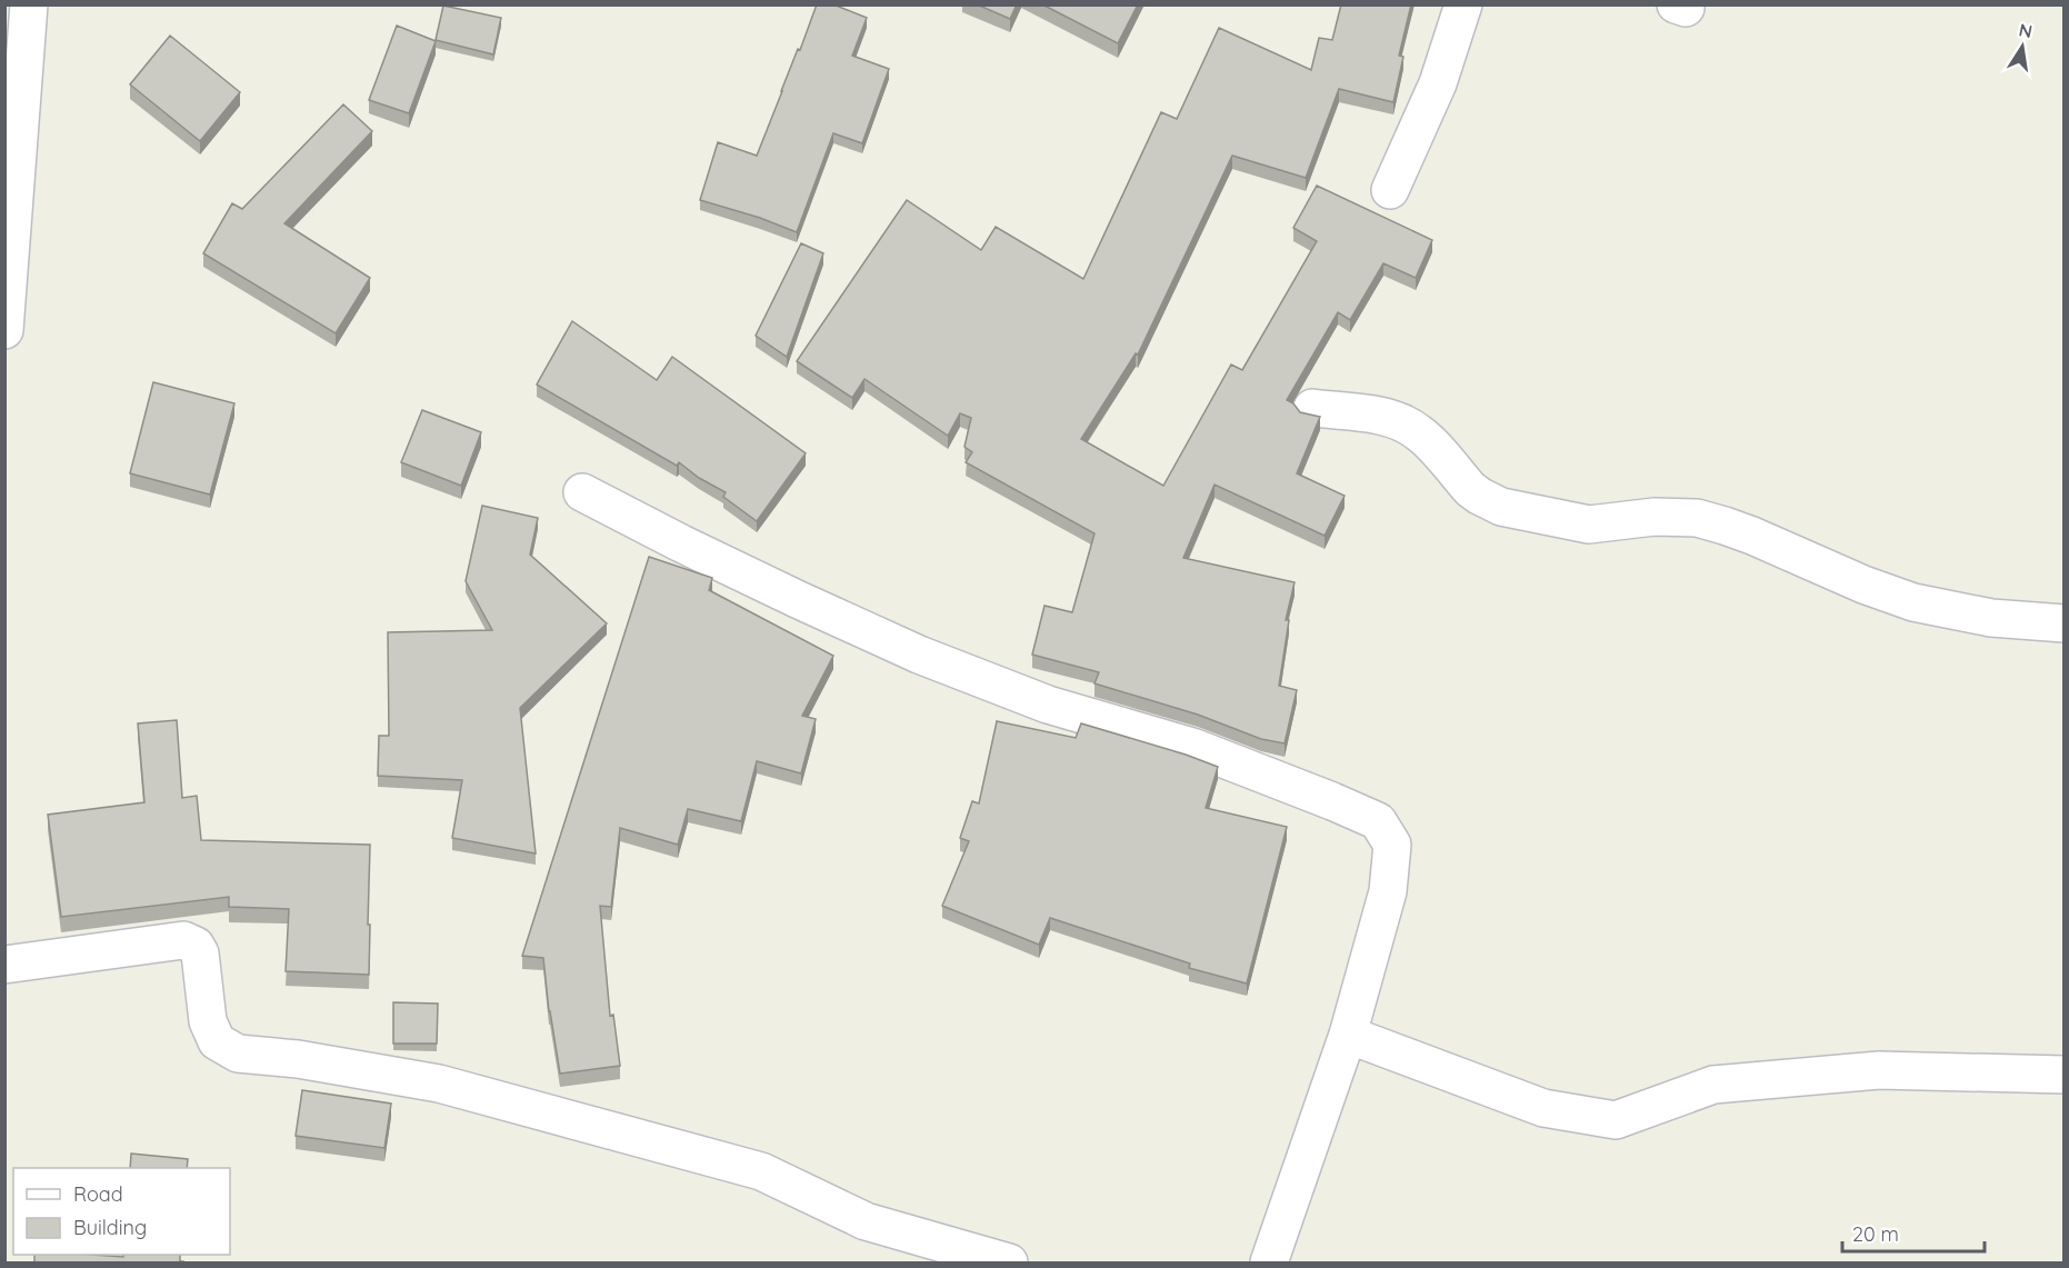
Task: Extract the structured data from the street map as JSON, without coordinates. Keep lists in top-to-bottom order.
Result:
{
  "legend": ["Road", "Building"],
  "scale_bar": "20 m",
  "north": "top"
}
